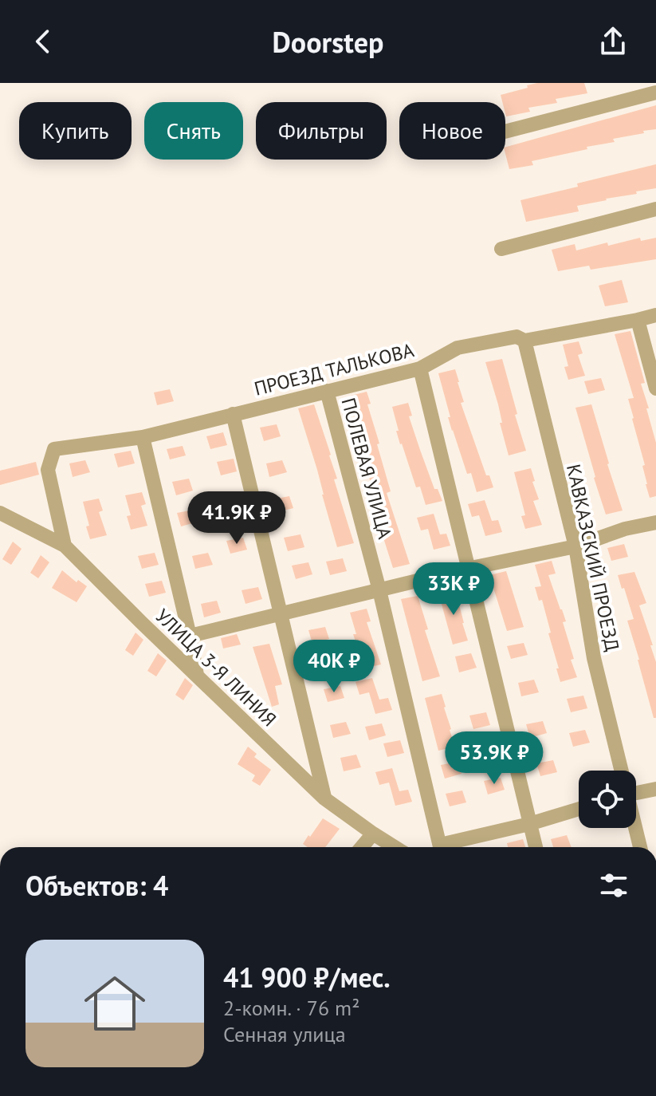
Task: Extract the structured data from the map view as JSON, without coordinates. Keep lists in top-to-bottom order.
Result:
{
  "streets": {
    "street": [
      "ПРОЕЗД ТАЛЬКОВА",
      "ПОЛЕВАЯ УЛИЦА",
      "КАВКАЗСКИЙ ПРОЕЗД",
      "УЛИЦА 3-Я ЛИНИЯ"
    ]
  },
  "crossings": [
    ["ПРОЕЗД ТАЛЬКОВА", "ПОЛЕВАЯ УЛИЦА"],
    ["ПРОЕЗД ТАЛЬКОВА", "КАВКАЗСКИЙ ПРОЕЗД"],
    ["ПРОЕЗД ТАЛЬКОВА", "УЛИЦА 3-Я ЛИНИЯ"]
  ],
  "page": {
    "header": "Doorstep",
    "chip": [
      "Купить",
      "Снять",
      "Фильтры",
      "Новое"
    ],
    "price": [
      "41.9K ₽",
      "33K ₽",
      "40K ₽",
      "53.9K ₽"
    ],
    "heading": "Объектов: 4",
    "list": [
      {
        "name": "41 900 ₽/мес.",
        "note": "2-комн. · 76 m² · Сенная улица"
      }
    ]
  }
}
